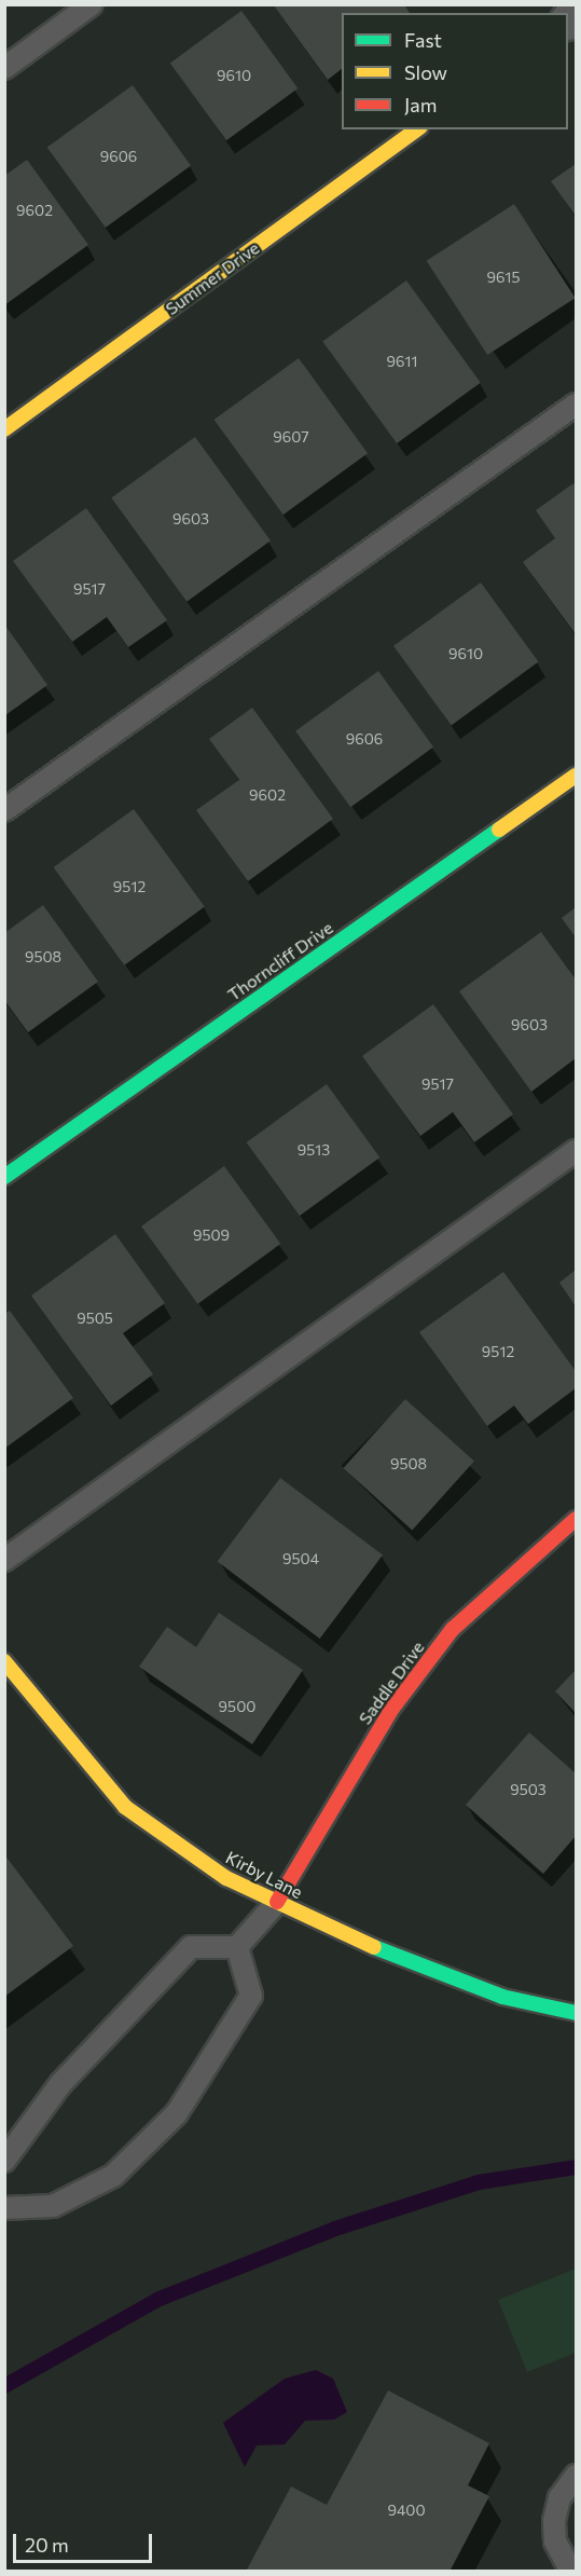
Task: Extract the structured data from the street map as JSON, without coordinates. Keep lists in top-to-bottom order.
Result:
{
  "streets": {
    "street": [
      "Summer Drive",
      "Thorncliff Drive",
      "Saddle Drive",
      "Kirby Lane"
    ]
  },
  "crossings": [
    ["Saddle Drive", "Kirby Lane"]
  ],
  "house_numbers": [
    "9610",
    "9606",
    "9602",
    "9615",
    "9611",
    "9607",
    "9603",
    "9517",
    "9610",
    "9606",
    "9602",
    "9512",
    "9508",
    "9603",
    "9517",
    "9513",
    "9509",
    "9505",
    "9512",
    "9508",
    "9504",
    "9500",
    "9503",
    "9400"
  ],
  "legend": ["Fast", "Slow", "Jam"],
  "scale_bar": "20 m"
}
